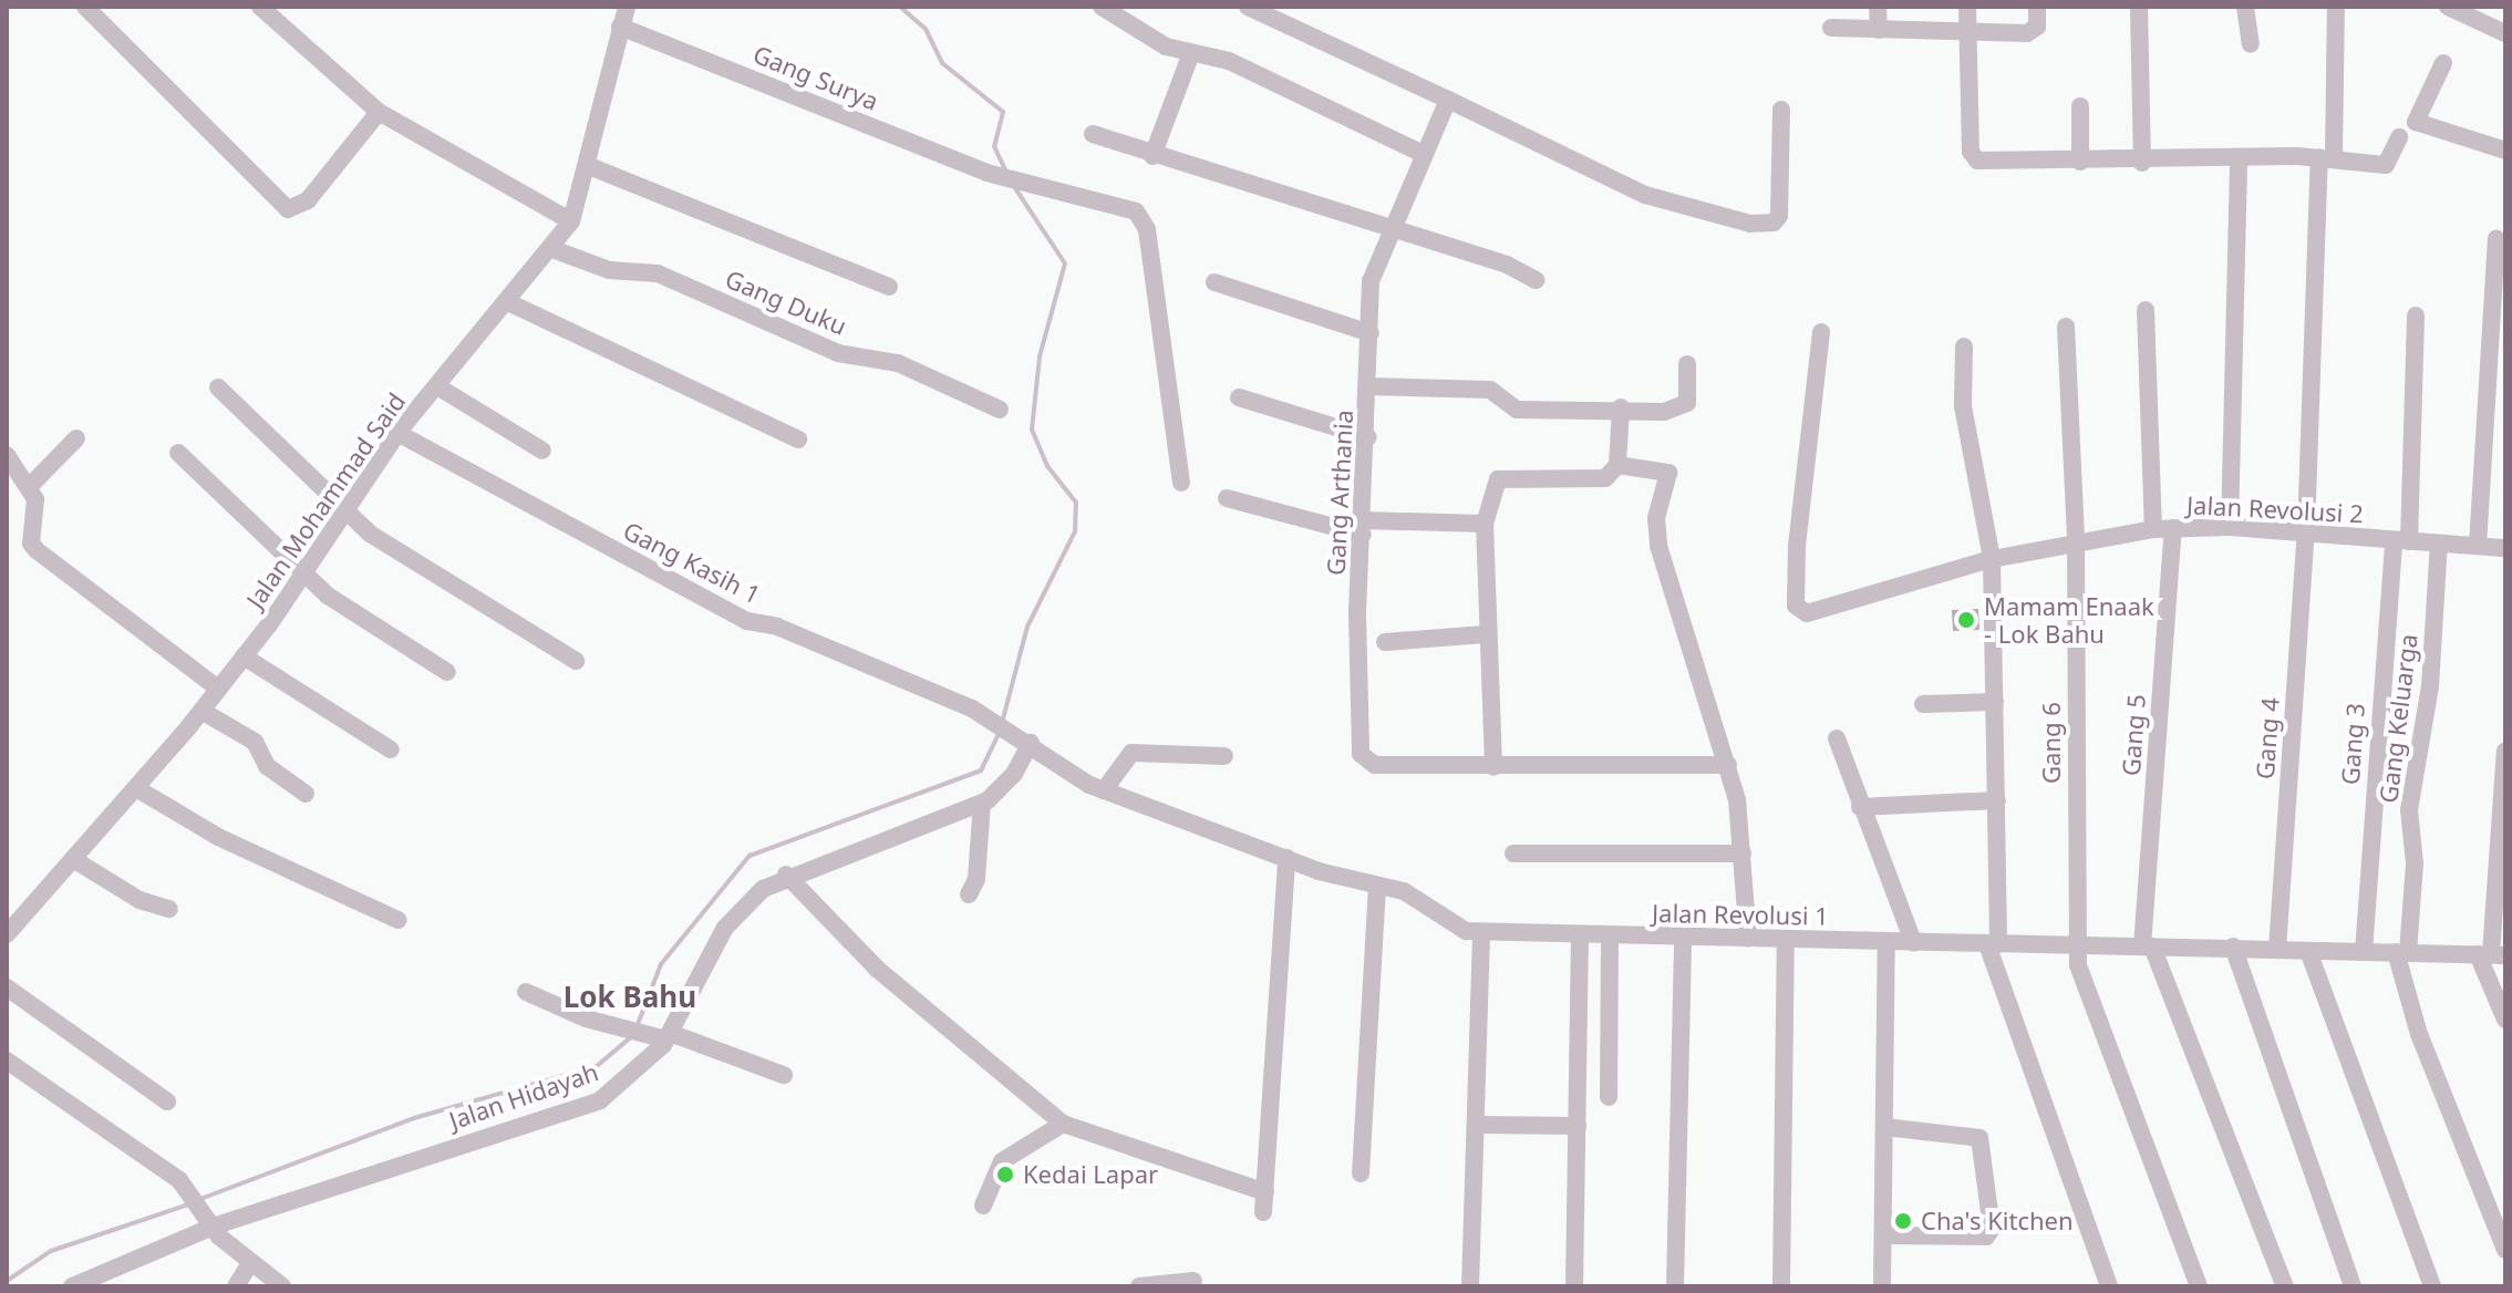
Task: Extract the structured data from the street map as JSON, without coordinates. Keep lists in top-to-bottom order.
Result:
{
  "streets": {
    "street": [
      "Gang Surya",
      "Gang Duku",
      "Gang Arthania",
      "Jalan Mohammad Said",
      "Jalan Revolusi 2",
      "Gang Kasih 1",
      "Gang Keluarga",
      "Gang 5",
      "Gang 4",
      "Gang 6",
      "Gang 3",
      "Jalan Revolusi 1",
      "Jalan Hidayah"
    ]
  },
  "crossings": [
    ["Gang Surya", "Jalan Mohammad Said"],
    ["Gang Duku", "Jalan Mohammad Said"],
    ["Jalan Mohammad Said", "Gang Kasih 1"],
    ["Jalan Revolusi 2", "Gang Keluarga"],
    ["Jalan Revolusi 2", "Gang 5"],
    ["Jalan Revolusi 2", "Gang 4"],
    ["Jalan Revolusi 2", "Gang 6"],
    ["Jalan Revolusi 2", "Gang 3"],
    ["Gang Kasih 1", "Jalan Revolusi 1"],
    ["Gang Kasih 1", "Jalan Hidayah"],
    ["Gang Keluarga", "Jalan Revolusi 1"],
    ["Gang 5", "Jalan Revolusi 1"],
    ["Gang 4", "Jalan Revolusi 1"],
    ["Gang 6", "Jalan Revolusi 1"],
    ["Gang 3", "Jalan Revolusi 1"],
    ["Jalan Revolusi 1", "Jalan Hidayah"]
  ],
  "districts": ["Lok Bahu"],
  "places": ["Mamam Enaak - Lok Bahu", "Kedai Lapar", "Cha's Kitchen"]
}
